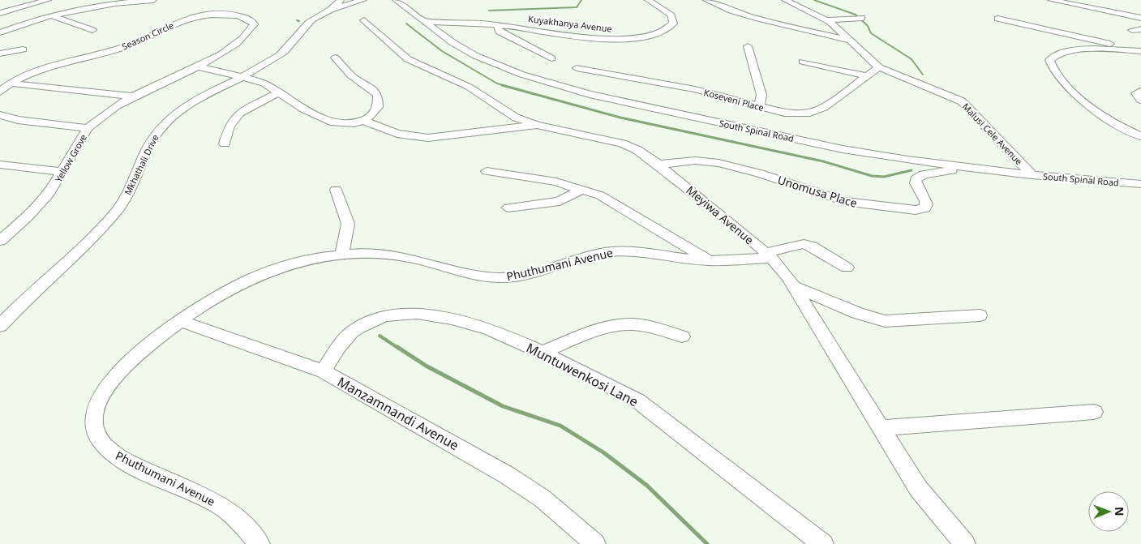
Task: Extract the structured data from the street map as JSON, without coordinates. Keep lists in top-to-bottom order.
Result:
{
  "streets": {
    "street": [
      "Kuyakhanya Avenue",
      "Season Circle",
      "Koseveni Place",
      "South Spinal Road",
      "Malusi Cele Avenue",
      "Yellow Grove",
      "Mkhathali Drive",
      "Unomusa Place",
      "Meyiwa Avenue",
      "Phuthumani Avenue",
      "Muntuwenkosi Lane",
      "Manzamnandi Avenue"
    ]
  },
  "crossings": [
    ["Kuyakhanya Avenue", "South Spinal Road"],
    ["Season Circle", "Yellow Grove"],
    ["Koseveni Place", "Malusi Cele Avenue"],
    ["South Spinal Road", "Malusi Cele Avenue"],
    ["South Spinal Road", "Unomusa Place"],
    ["Unomusa Place", "Meyiwa Avenue"],
    ["Meyiwa Avenue", "Phuthumani Avenue"],
    ["Phuthumani Avenue", "Manzamnandi Avenue"],
    ["Muntuwenkosi Lane", "Manzamnandi Avenue"]
  ],
  "north": "right"
}
